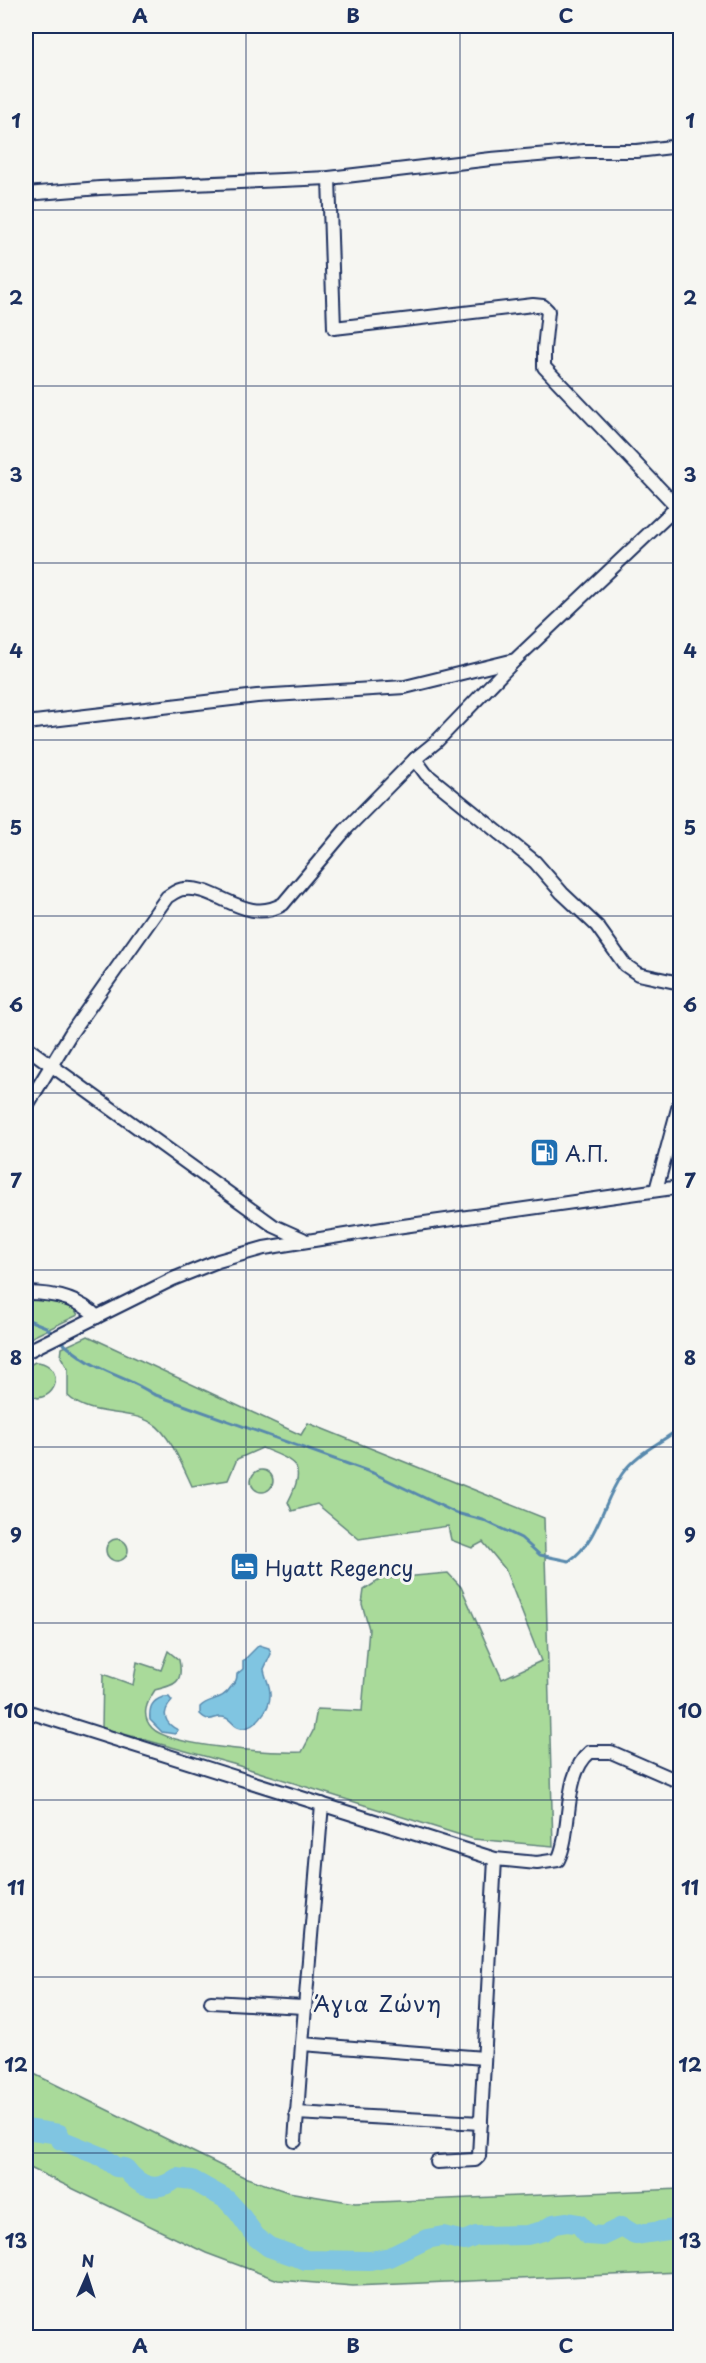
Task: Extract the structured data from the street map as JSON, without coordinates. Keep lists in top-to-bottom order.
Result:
{
  "districts": ["Άγια Ζώνη"],
  "places": {
    "fuel station": ["Α.Π."],
    "hotel": ["Hyatt Regency"]
  },
  "north": "top",
  "grid": {
    "columns": ["A", "B", "C"],
    "rows": [
      "1",
      "2",
      "3",
      "4",
      "5",
      "6",
      "7",
      "8",
      "9",
      "10",
      "11",
      "12",
      "13"
    ]
  }
}
